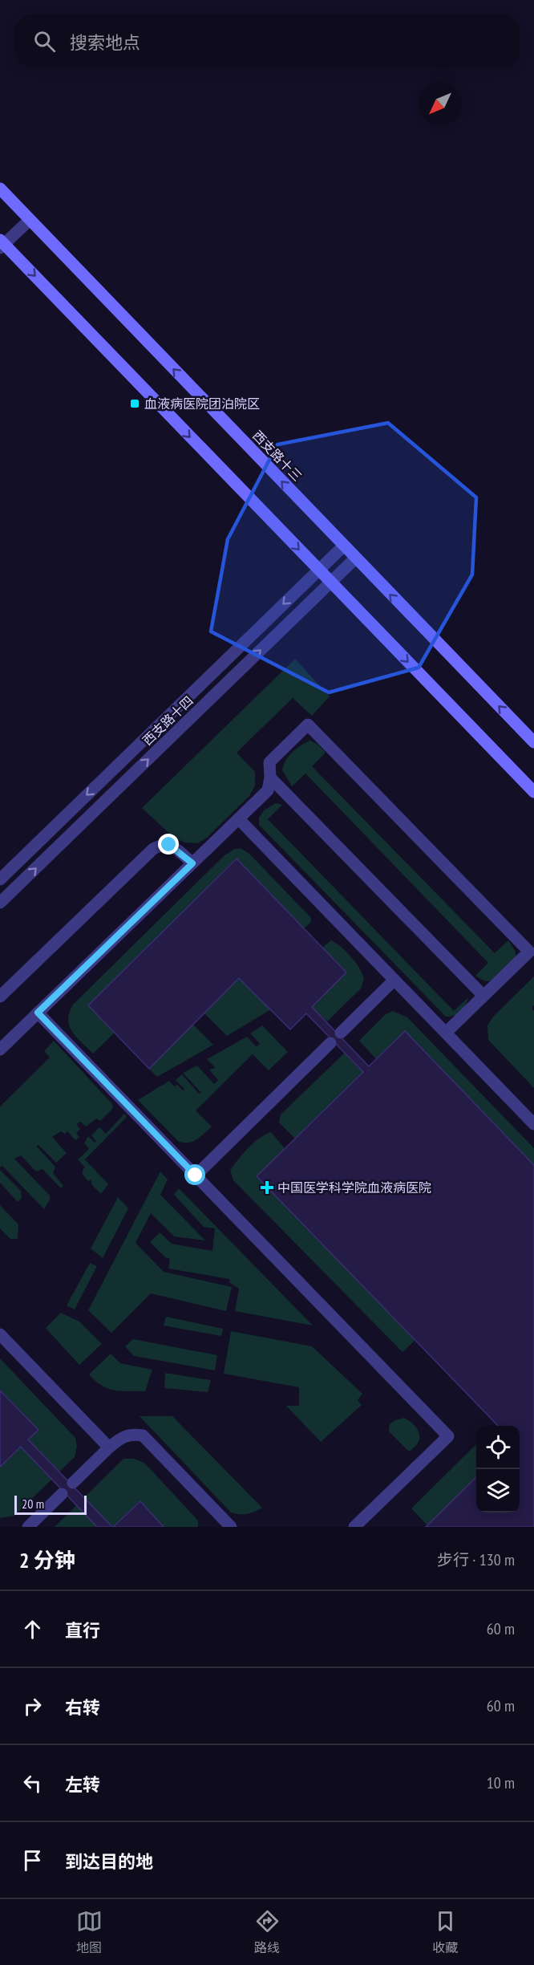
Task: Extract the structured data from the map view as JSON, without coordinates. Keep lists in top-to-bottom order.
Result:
{
  "streets": {
    "main road": ["西支路十三"],
    "street": ["西支路十四"]
  },
  "crossings": [
    ["西支路十三", "西支路十四"]
  ],
  "places": {
    "transit": ["血液病医院团泊院区"],
    "health": ["中国医学科学院血液病医院"]
  },
  "scale_bar": "20 m",
  "north": "bottom left",
  "page": {
    "search": "搜索地点",
    "scale": "20 m",
    "heading": ["2 分钟", "步行 · 130 m"],
    "list": [
      ["直行", "60 m"],
      ["右转", "60 m"],
      ["左转", "10 m"],
      "到达目的地"
    ],
    "nav": ["地图", "路线", "收藏"]
  }
}
